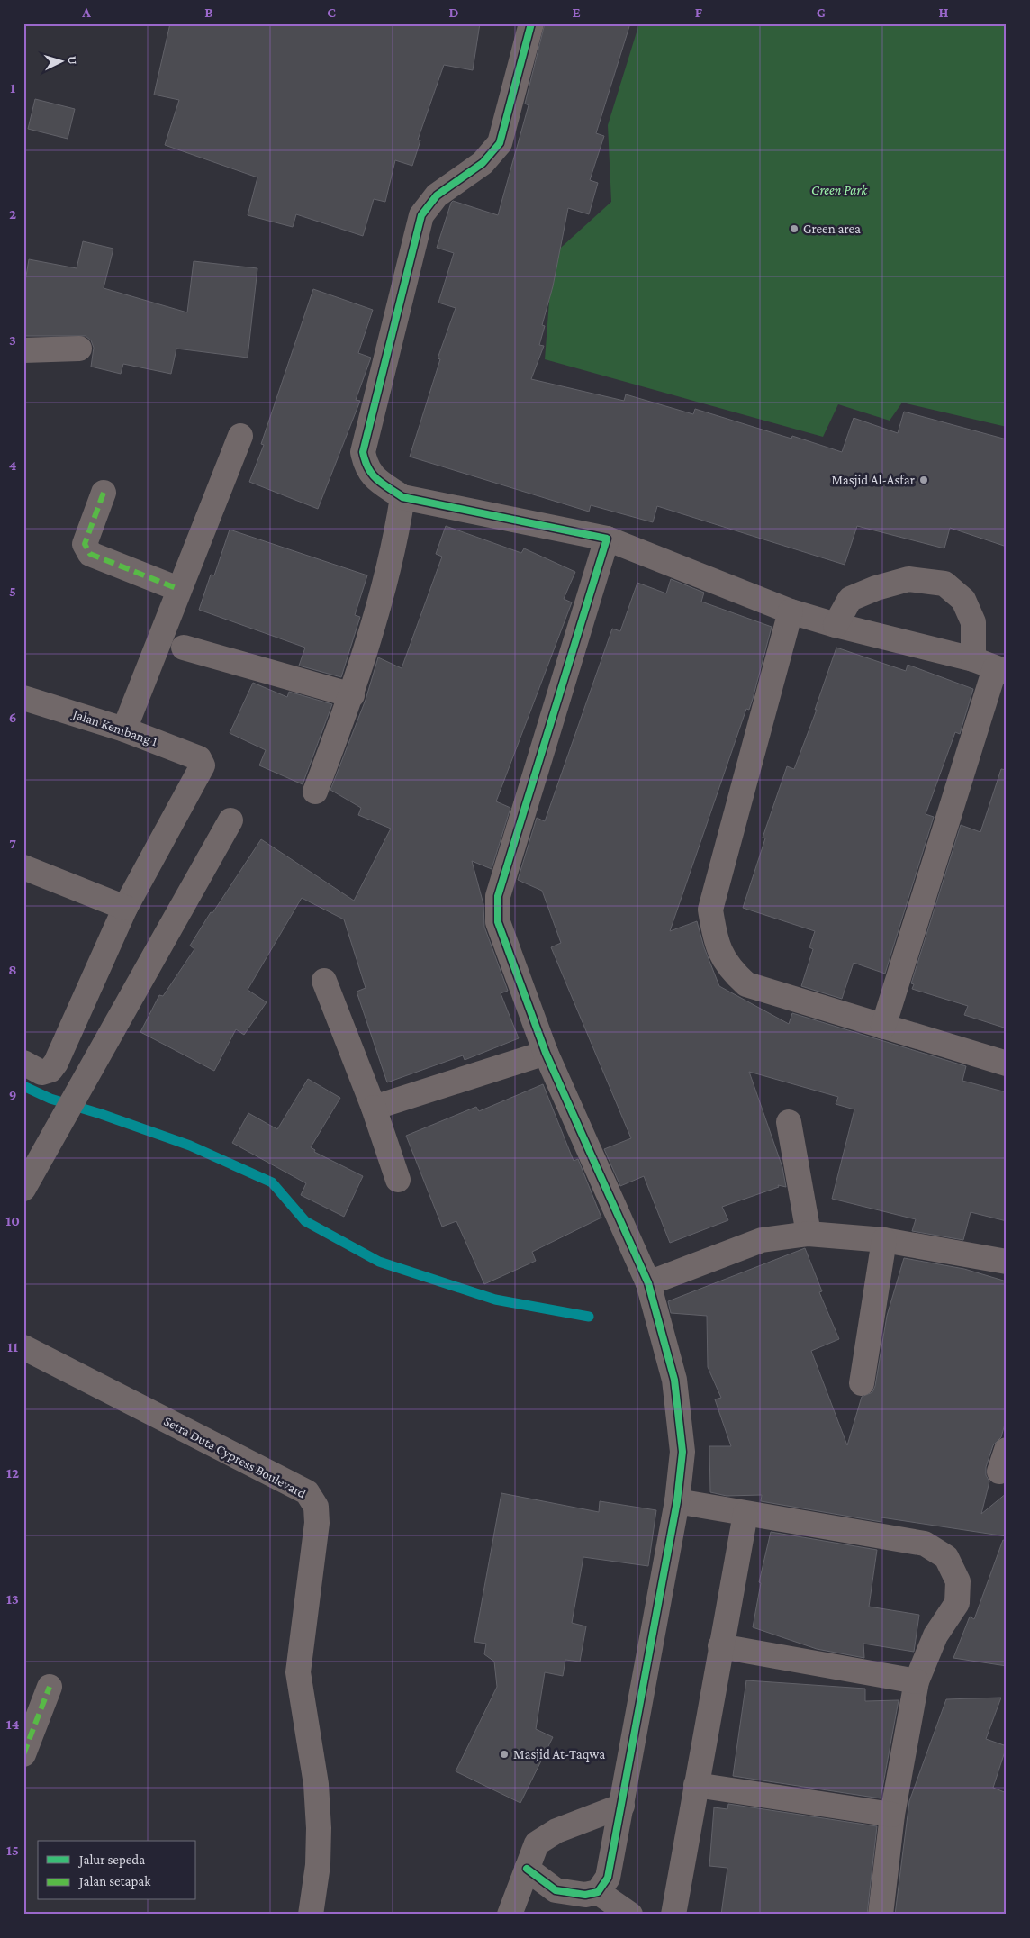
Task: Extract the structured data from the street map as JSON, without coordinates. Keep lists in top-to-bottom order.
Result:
{
  "streets": {
    "street": ["Jalan Kembang 1", "Setra Duta Cypress Boulevard"]
  },
  "parks": ["Green Park"],
  "places": ["Green area", "Masjid Al-Asfar", "Masjid At-Taqwa"],
  "legend": ["Jalur sepeda", "Jalan setapak"],
  "north": "right",
  "grid": {
    "columns": [
      "A",
      "B",
      "C",
      "D",
      "E",
      "F",
      "G",
      "H"
    ],
    "rows": [
      "1",
      "2",
      "3",
      "4",
      "5",
      "6",
      "7",
      "8",
      "9",
      "10",
      "11",
      "12",
      "13",
      "14",
      "15"
    ]
  }
}
